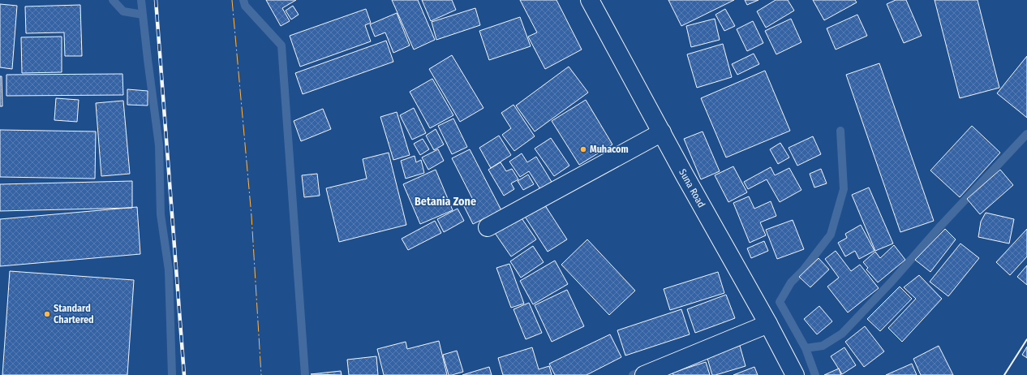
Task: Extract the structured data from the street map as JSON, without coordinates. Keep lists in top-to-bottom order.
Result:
{
  "streets": {
    "street": ["Suna Road"]
  },
  "districts": ["Betania Zone"],
  "places": ["Muhacom", "Standard Chartered"]
}
